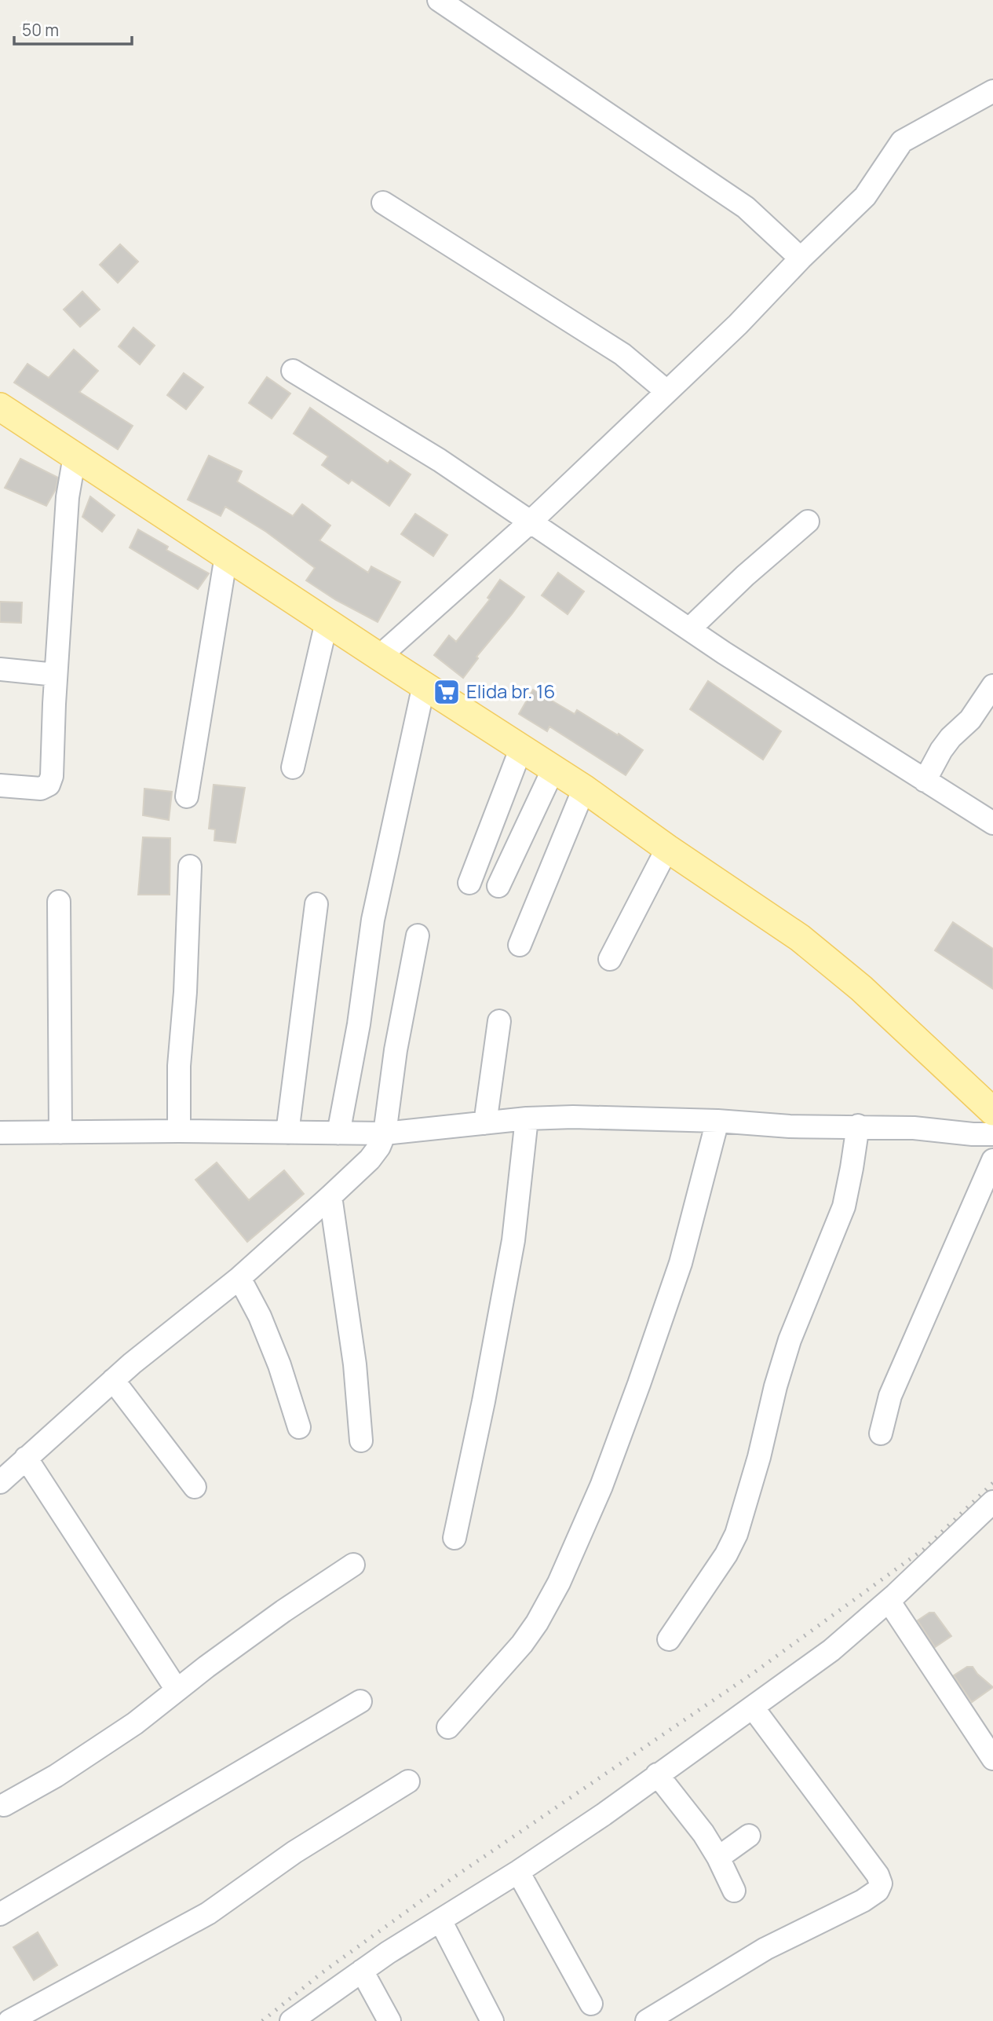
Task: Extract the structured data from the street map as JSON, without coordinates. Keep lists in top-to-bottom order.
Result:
{
  "places": {
    "supermarket": ["Elida br. 16"]
  },
  "scale_bar": "50 m"
}
